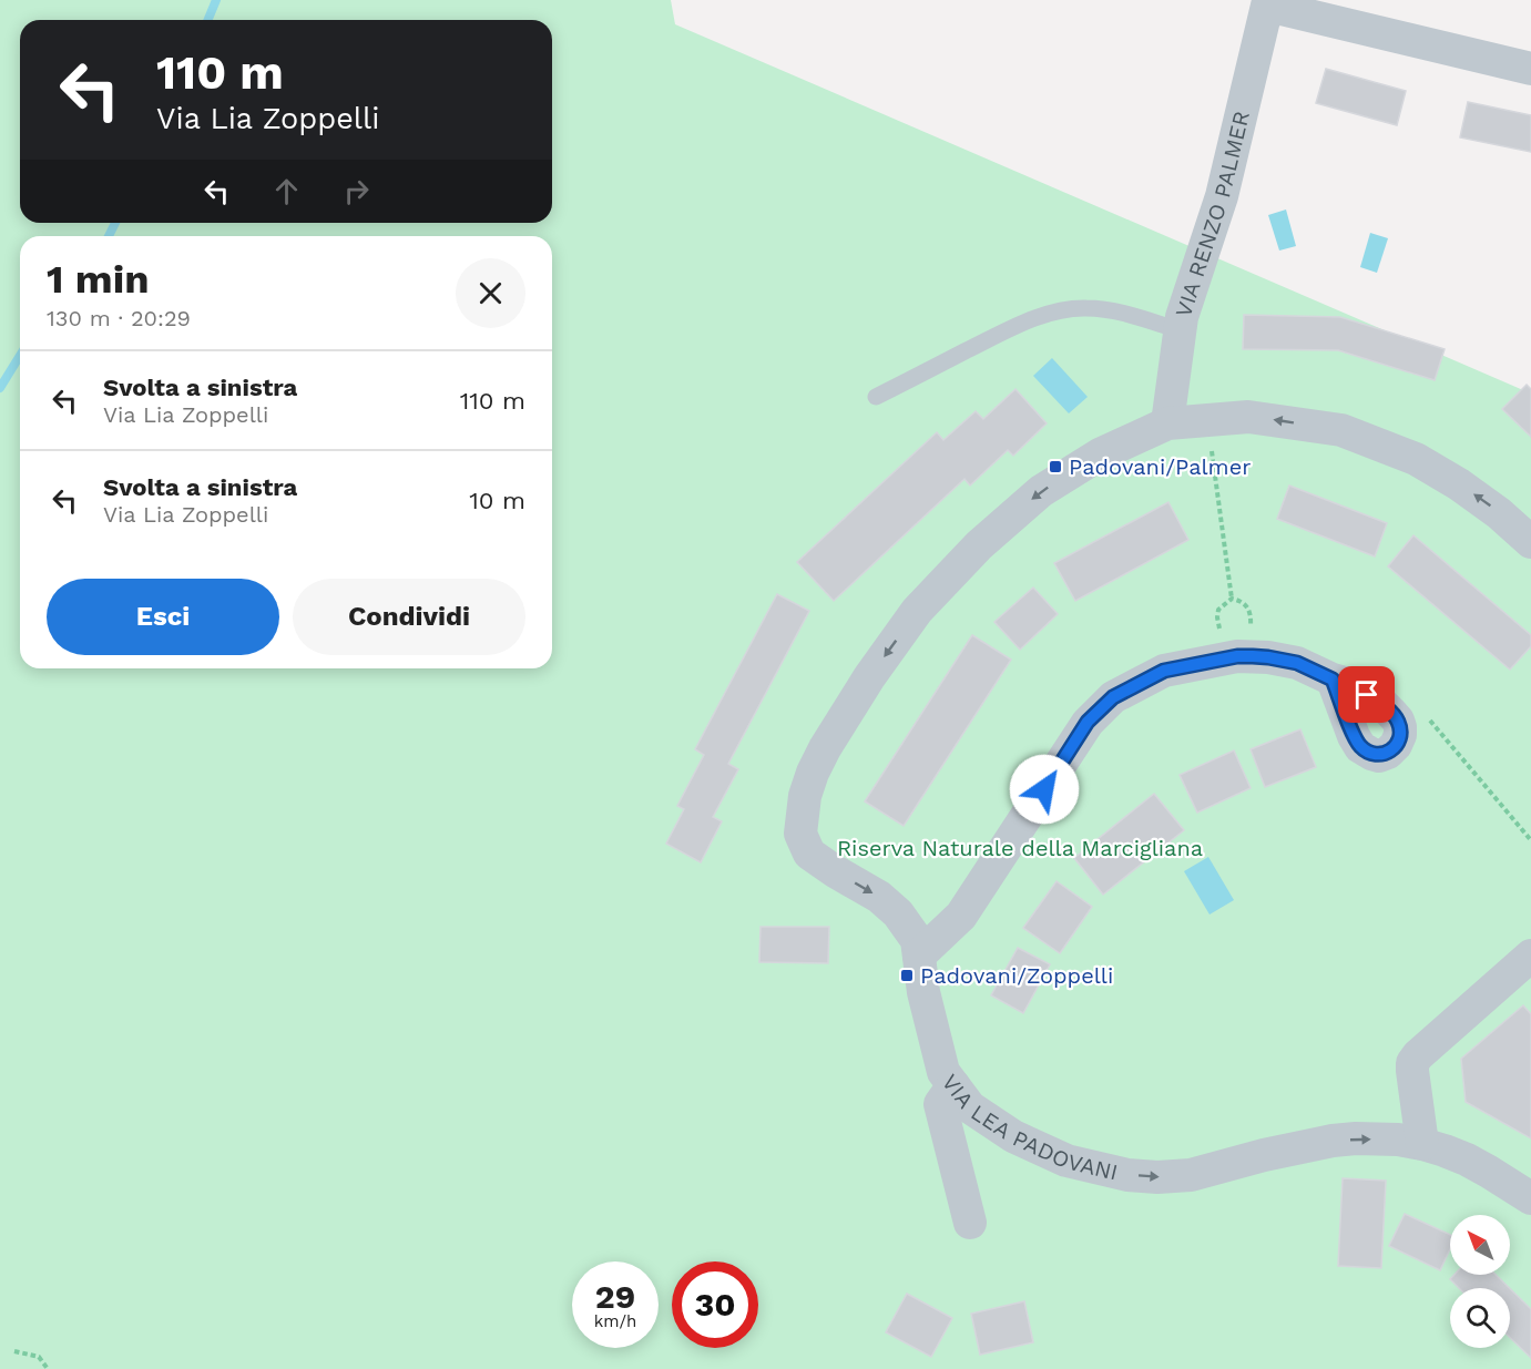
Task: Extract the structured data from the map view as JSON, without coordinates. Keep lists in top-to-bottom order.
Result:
{
  "streets": {
    "street": ["VIA RENZO PALMER", "VIA LEA PADOVANI"]
  },
  "crossings": [
    ["VIA RENZO PALMER", "VIA LEA PADOVANI"]
  ],
  "parks": ["Riserva Naturale della Marcigliana"],
  "places": {
    "transit": ["Padovani/Palmer", "Padovani/Zoppelli"]
  },
  "north": "top left",
  "page": {
    "turn": ["110 m", "Via Lia Zoppelli"],
    "heading": ["1 min", "130 m · 20:29"],
    "list": [
      {
        "name": "Svolta a sinistra",
        "note": "Via Lia Zoppelli",
        "value": "110 m"
      },
      {
        "name": "Svolta a sinistra",
        "note": "Via Lia Zoppelli",
        "value": "10 m"
      }
    ],
    "buttons": ["Esci", "Condividi"],
    "speed": "29 km/h",
    "limit": "30"
  }
}
